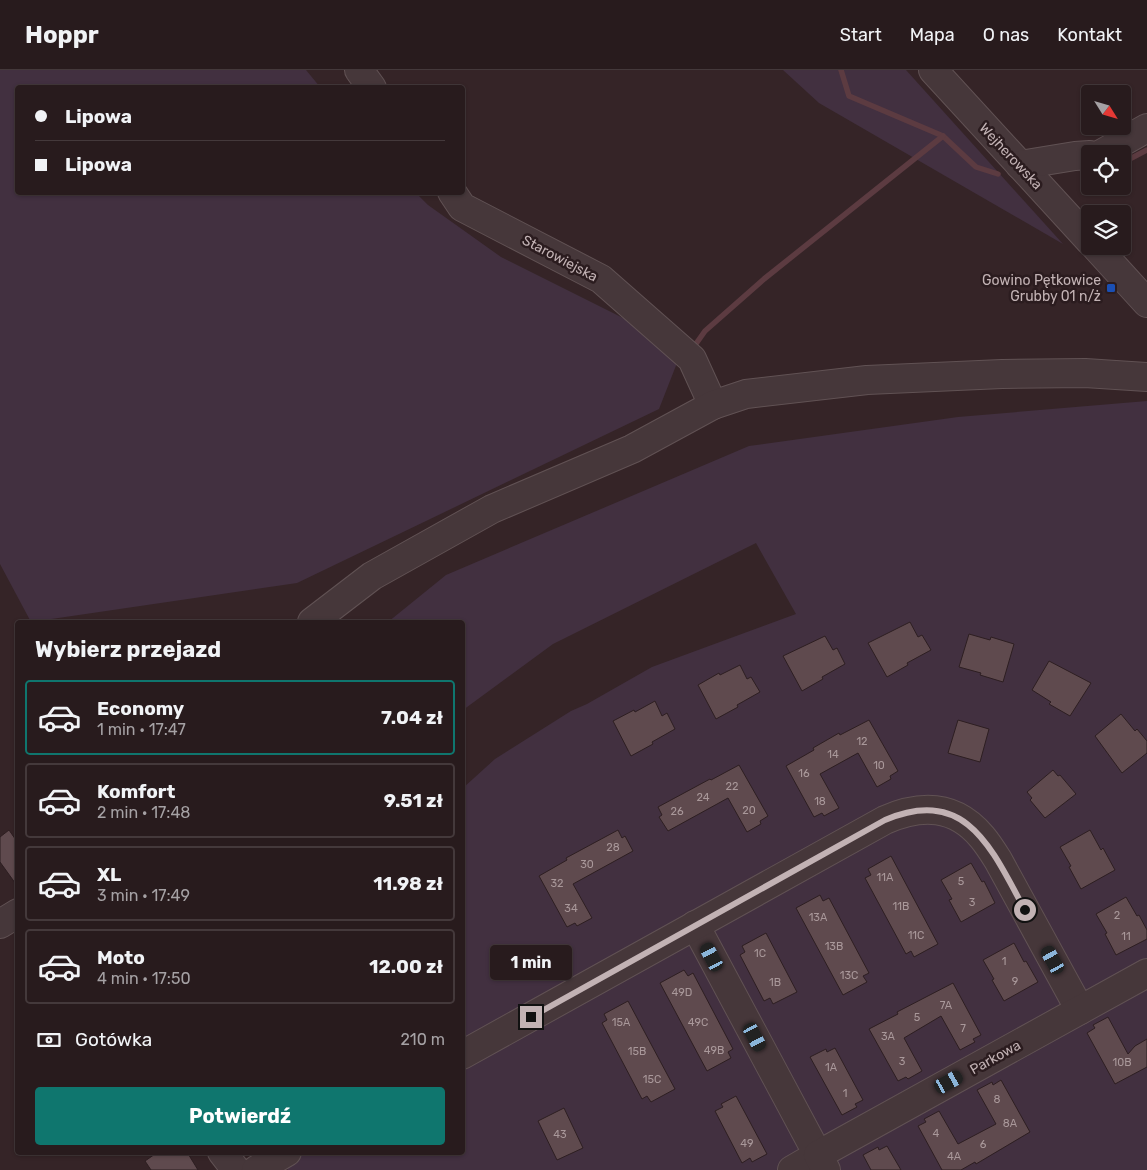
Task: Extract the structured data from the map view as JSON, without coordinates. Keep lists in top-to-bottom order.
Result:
{
  "streets": {
    "street": ["Wejherowska", "Starowiejska", "Parkowa"]
  },
  "places": {
    "transit": ["Gowino Pętkowice Grubby 01 n/ż"]
  },
  "house_numbers": [
    "12",
    "14",
    "10",
    "16",
    "22",
    "24",
    "18",
    "20",
    "26",
    "28",
    "30",
    "11A",
    "5",
    "32",
    "3",
    "11B",
    "34",
    "2",
    "13A",
    "11C",
    "11",
    "13B",
    "1C",
    "1",
    "13C",
    "9",
    "1B",
    "49D",
    "7A",
    "5",
    "15A",
    "49C",
    "7",
    "3A",
    "49B",
    "15B",
    "3",
    "10B",
    "1A",
    "15C",
    "1",
    "8",
    "8A",
    "4",
    "43",
    "49",
    "6",
    "4A"
  ],
  "north": "bottom right",
  "page": {
    "header": "Hoppr",
    "nav": [
      "Start",
      "Mapa",
      "O nas",
      "Kontakt"
    ],
    "banner": ["Lipowa", "Lipowa"],
    "heading": "Wybierz przejazd",
    "list": [
      {
        "name": "Economy",
        "note": "1 min · 17:47",
        "value": "7.04 zł"
      },
      {
        "name": "Komfort",
        "note": "2 min · 17:48",
        "value": "9.51 zł"
      },
      {
        "name": "XL",
        "note": "3 min · 17:49",
        "value": "11.98 zł"
      },
      {
        "name": "Moto",
        "note": "4 min · 17:50",
        "value": "12.00 zł"
      }
    ],
    "bubble": "1 min",
    "pay": ["Gotówka", "210 m"],
    "buttons": "Potwierdź"
  }
}
